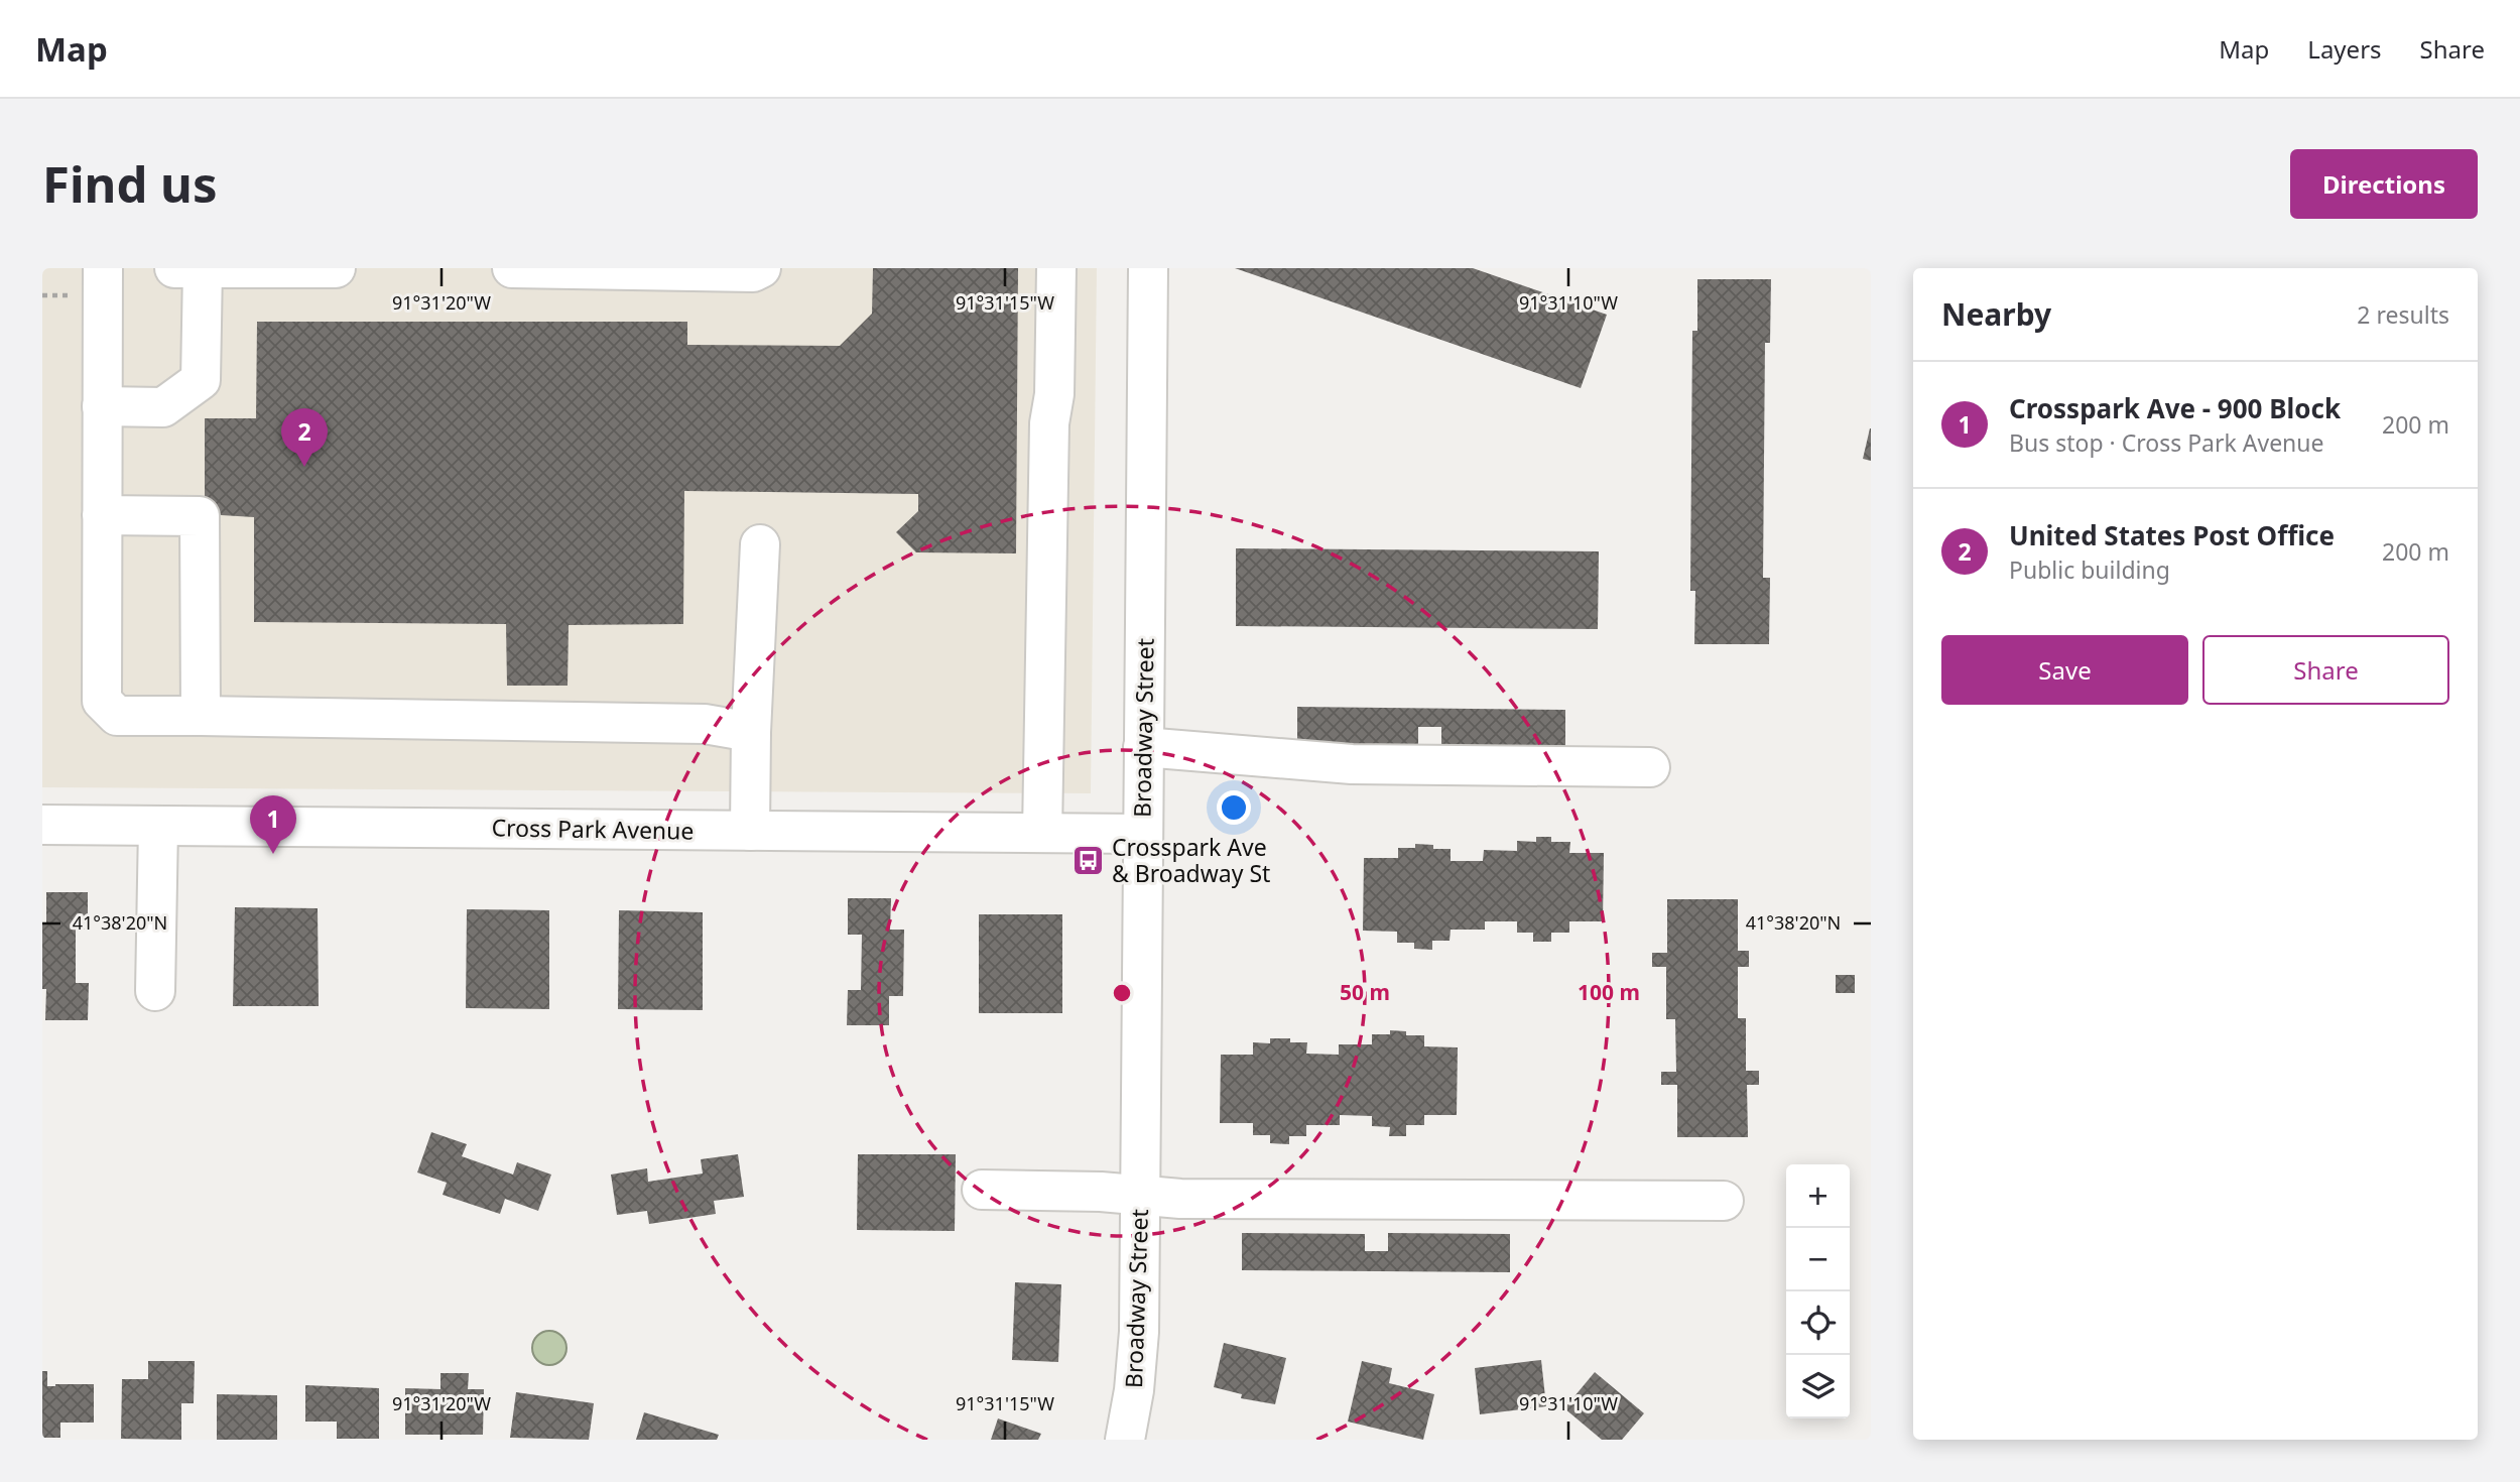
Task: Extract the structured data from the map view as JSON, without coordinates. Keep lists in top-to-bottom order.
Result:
{
  "streets": {
    "street": ["Broadway Street", "Cross Park Avenue"]
  },
  "crossings": [
    ["Broadway Street", "Cross Park Avenue"]
  ],
  "places": {
    "bus stop": ["Crosspark Ave & Broadway St"]
  },
  "page": {
    "header": "Map",
    "nav": ["Map", "Layers", "Share"],
    "buttons": [
      "Directions",
      ["Save", "Share"]
    ],
    "title": "Find us",
    "heading": ["Nearby", "2 results"],
    "list": [
      {
        "mark": "1",
        "name": "Crosspark Ave - 900 Block",
        "note": "Bus stop · Cross Park Avenue",
        "value": "200 m"
      },
      {
        "mark": "2",
        "name": "United States Post Office",
        "note": "Public building",
        "value": "200 m"
      }
    ],
    "pins": ["2", "1"],
    "map_buttons": ["+", "−"]
  },
  "coordinates": [
    "91°31'20\"W",
    "91°31'15\"W",
    "91°31'10\"W",
    "41°38'20\"N"
  ],
  "rings": ["50 m", "100 m"]
}
